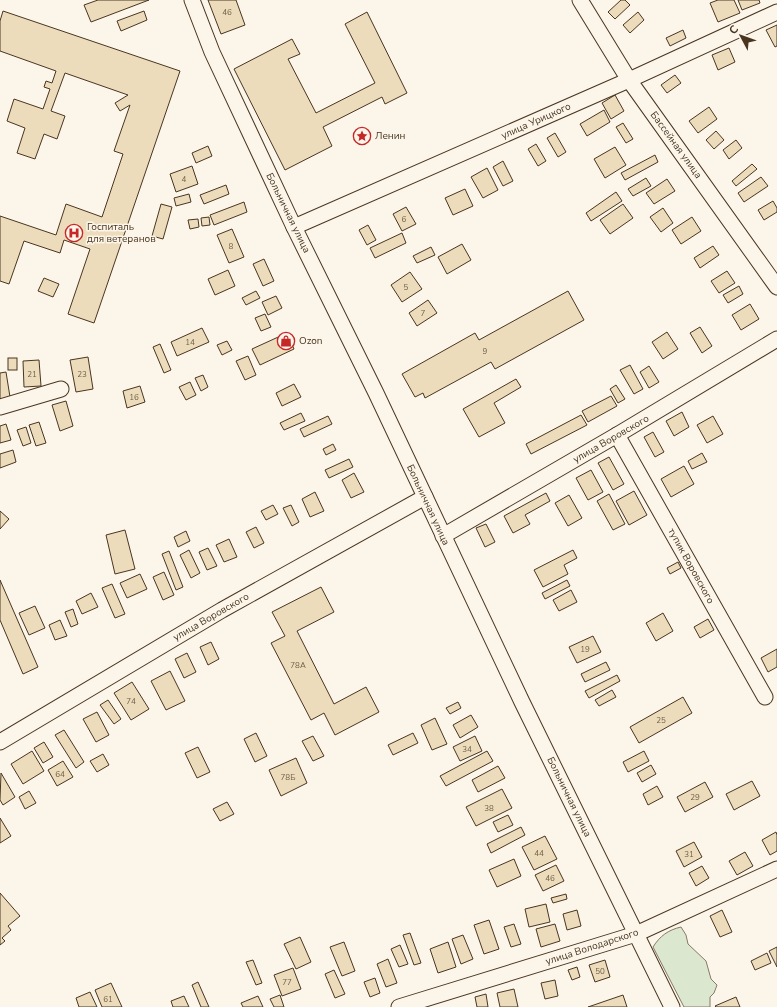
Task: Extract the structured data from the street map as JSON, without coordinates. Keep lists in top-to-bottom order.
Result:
{
  "streets": {
    "street": [
      "улица Урицкого",
      "Бассейная улица",
      "Больничная улица",
      "улица Воровского",
      "тупик Воровского",
      "улица Володарского"
    ]
  },
  "crossings": [
    ["улица Урицкого", "Бассейная улица"],
    ["улица Урицкого", "Больничная улица"],
    ["Больничная улица", "улица Воровского"],
    ["Больничная улица", "улица Володарского"],
    ["улица Воровского", "тупик Воровского"]
  ],
  "places": {
    "place": ["Ленин"],
    "hospital": ["Госпиталь для ветеранов"],
    "shop": ["Ozon"]
  },
  "house_numbers": [
    "46",
    "4",
    "6",
    "8",
    "5",
    "7",
    "14",
    "9",
    "21",
    "23",
    "16",
    "19",
    "78А",
    "74",
    "25",
    "34",
    "64",
    "78Б",
    "29",
    "38",
    "44",
    "31",
    "46",
    "50",
    "77",
    "61"
  ],
  "north": "top left"
}
